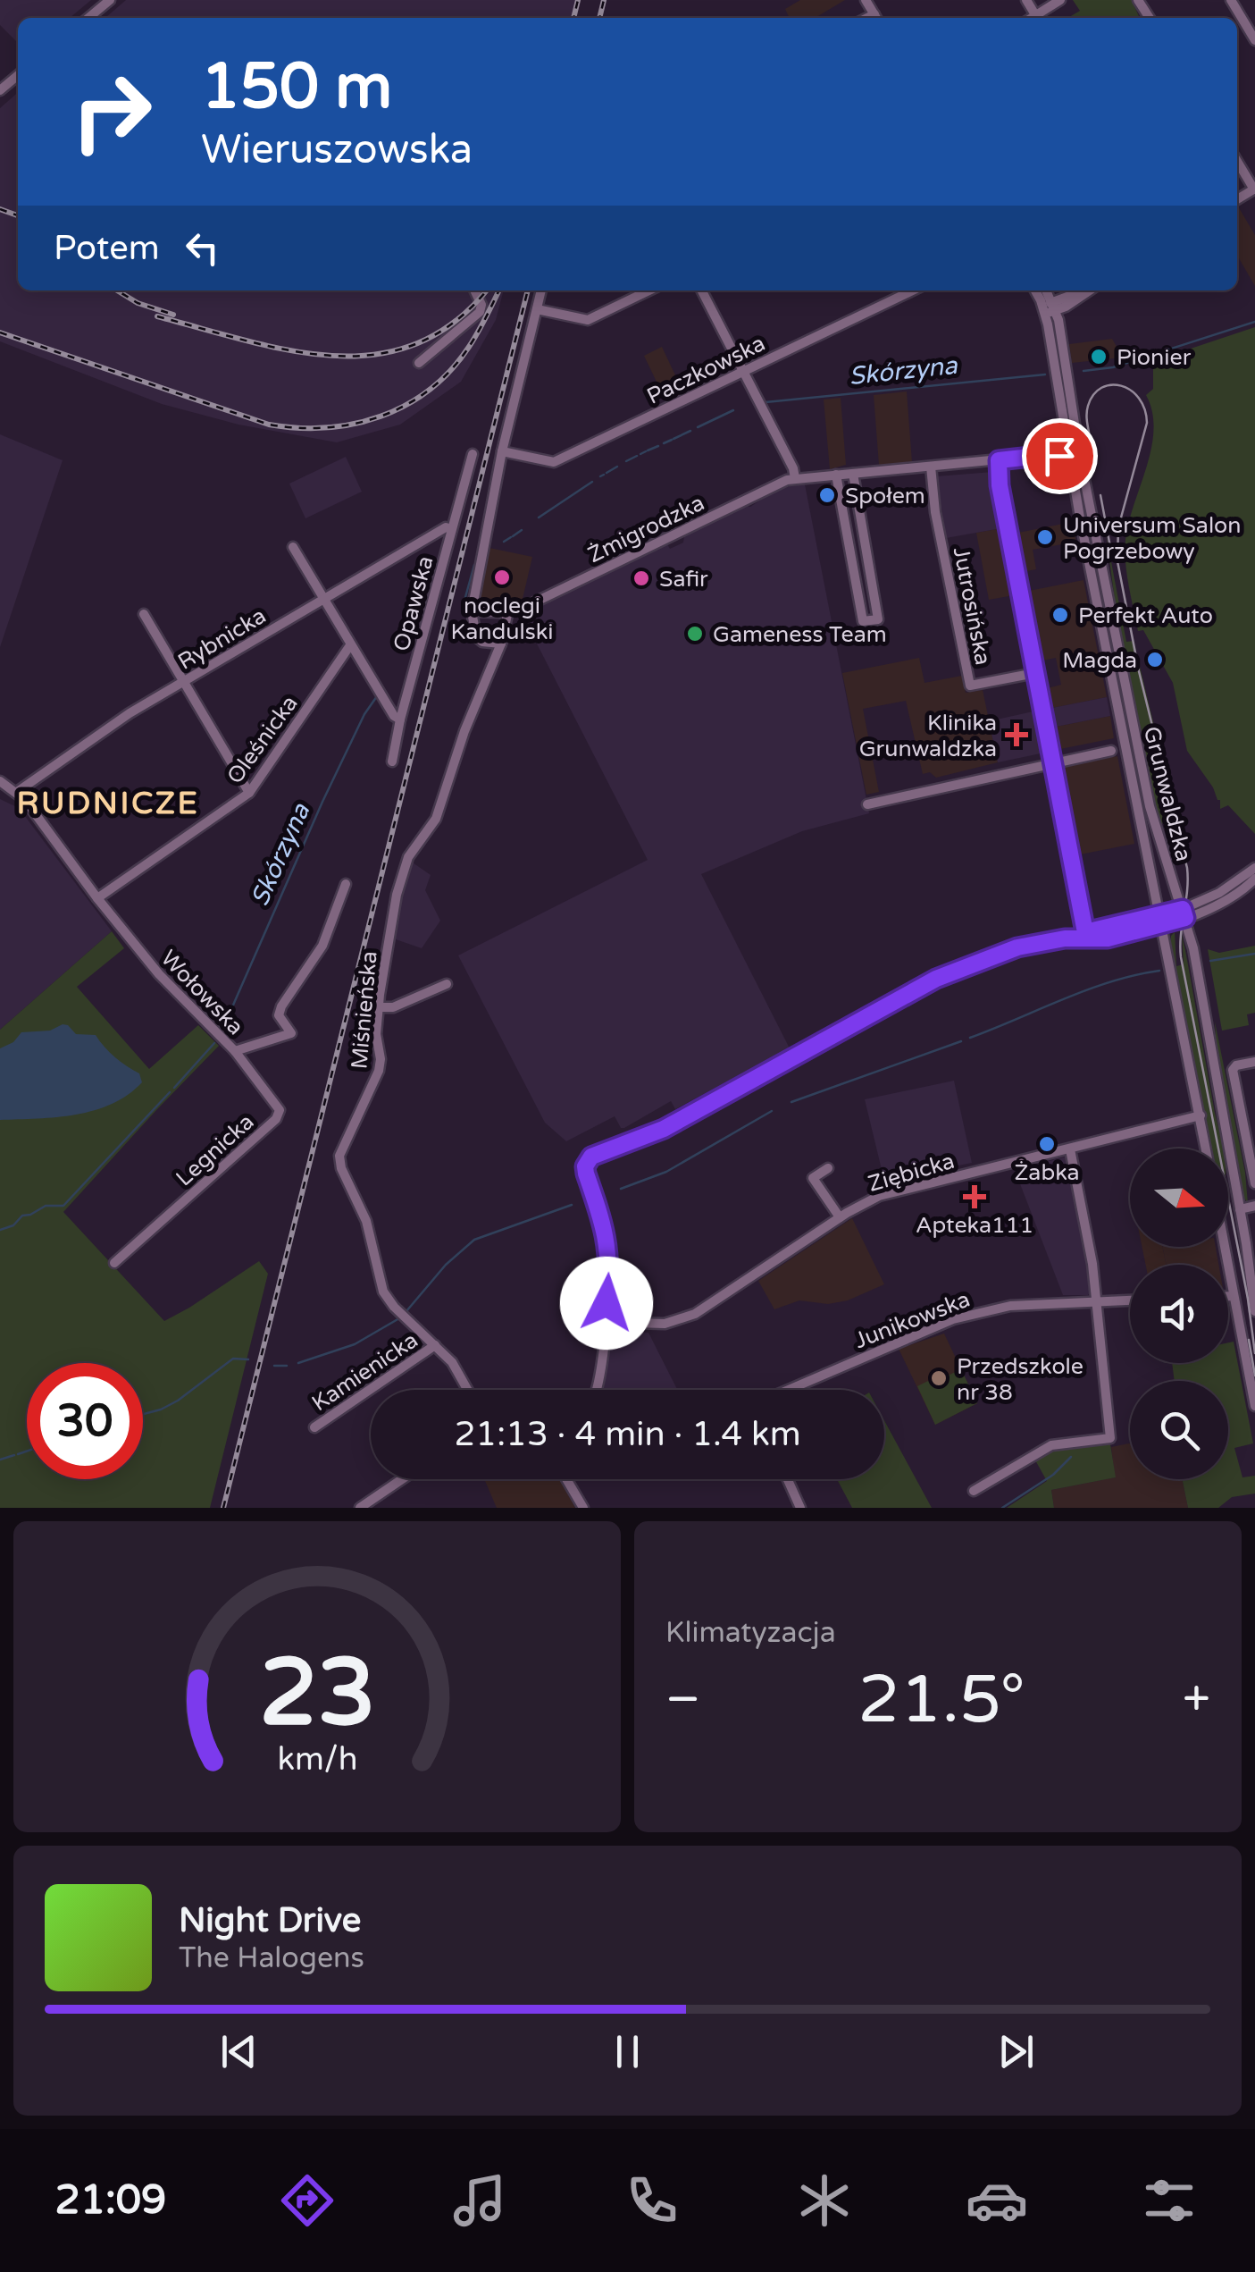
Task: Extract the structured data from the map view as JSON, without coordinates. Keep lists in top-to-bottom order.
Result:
{
  "streets": {
    "street": [
      "Paczkowska",
      "Żmigrodzka",
      "Opawska",
      "Jutrosińska",
      "Rybnicka",
      "Oleśnicka",
      "Grunwaldzka",
      "Wołowska",
      "Miśnieńska",
      "Legnicka",
      "Ziębicka",
      "Junikowska",
      "Kamienicka"
    ]
  },
  "crossings": [
    ["Żmigrodzka", "Jutrosińska"],
    ["Żmigrodzka", "Miśnieńska"],
    ["Opawska", "Rybnicka"],
    ["Rybnicka", "Wołowska"],
    ["Oleśnicka", "Wołowska"],
    ["Grunwaldzka", "Ziębicka"],
    ["Wołowska", "Legnicka"],
    ["Miśnieńska", "Kamienicka"]
  ],
  "districts": ["RUDNICZE"],
  "water": ["Skórzyna"],
  "places": {
    "other": [
      "Pionier",
      "Społem",
      "Universum Salon Pogrzebowy",
      "noclegi Kandulski",
      "Safir",
      "Perfekt Auto",
      "Gameness Team",
      "Magda",
      "Żabka",
      "Przedszkole nr 38"
    ],
    "health": ["Klinika Grunwaldzka", "Apteka111"]
  },
  "north": "right",
  "page": {
    "turn": ["150 m", "Wieruszowska"],
    "then": "Potem",
    "limit": "30",
    "trip": "21:13 · 4 min · 1.4 km",
    "tile": "Klimatyzacja",
    "heat": ["−", "21.5°", "+"],
    "song": ["Night Drive", "The Halogens"],
    "tabs": "21:09",
    "gauge": ["23", "km/h"]
  }
}
